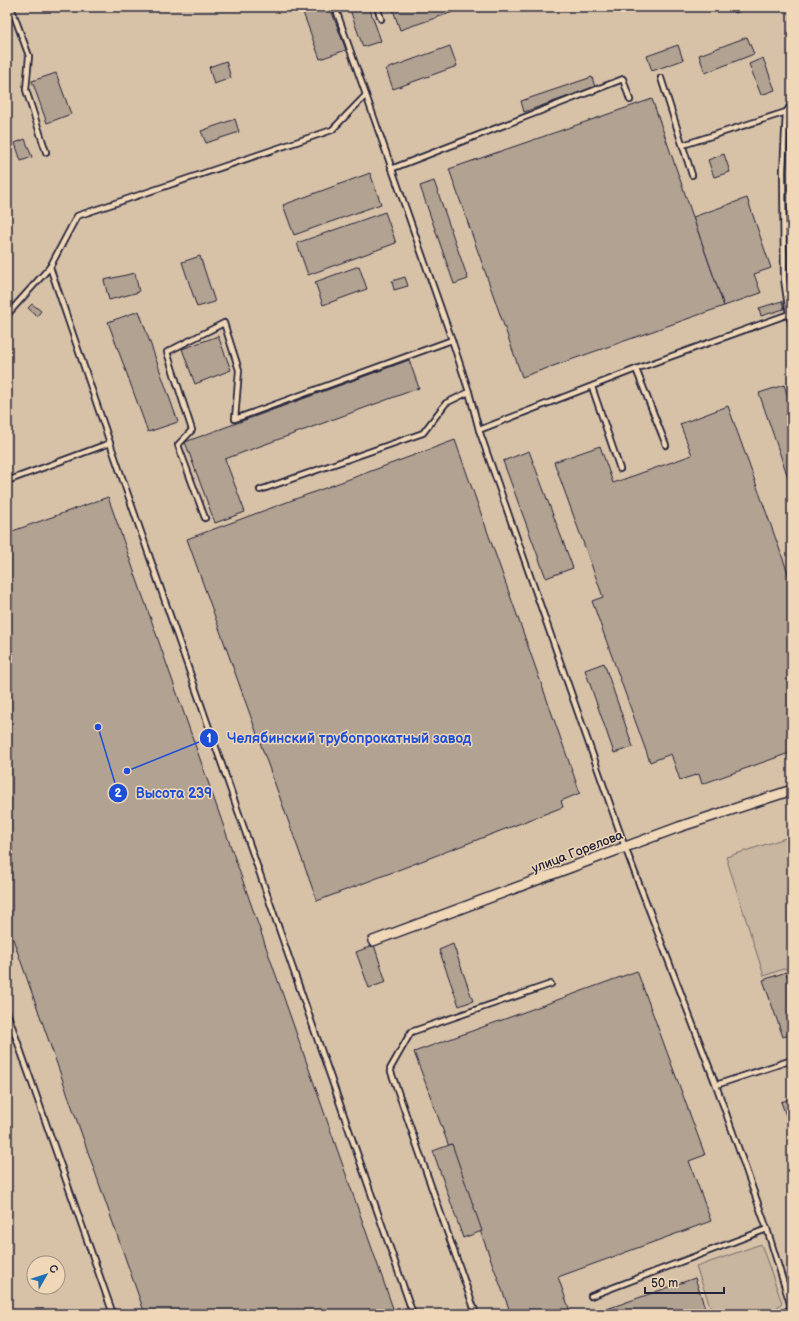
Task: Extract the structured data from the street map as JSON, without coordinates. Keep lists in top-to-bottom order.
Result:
{
  "streets": {
    "street": ["улица Горелова"]
  },
  "places": ["Высота 239", "Челябинский трубопрокатный завод"],
  "scale_bar": "50 m",
  "north": "top right"
}
